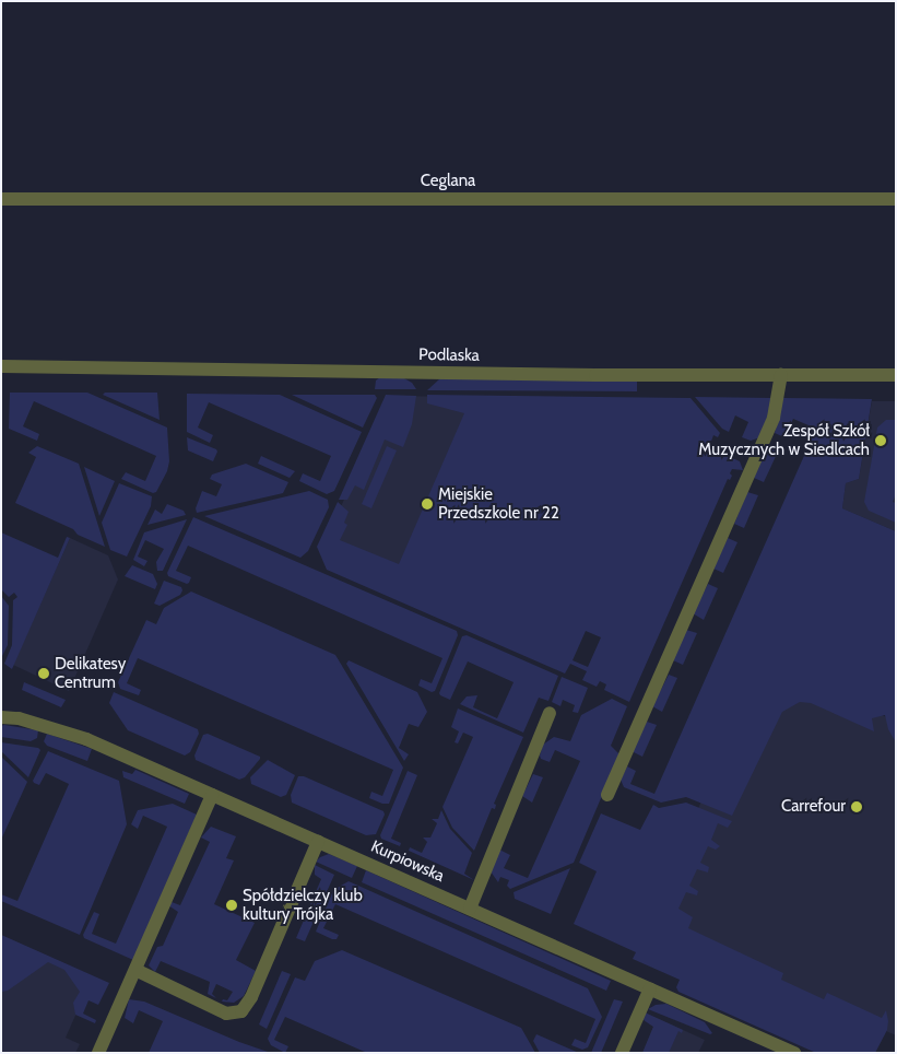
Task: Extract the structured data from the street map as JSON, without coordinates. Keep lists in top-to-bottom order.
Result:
{
  "streets": {
    "street": ["Ceglana", "Podlaska", "Kurpiowska"]
  },
  "places": [
    "Zespół Szkół Muzycznych w Siedlcach",
    "Miejskie Przedszkole nr 22",
    "Delikatesy Centrum",
    "Carrefour",
    "Spółdzielczy klub kultury Trójka"
  ]
}
